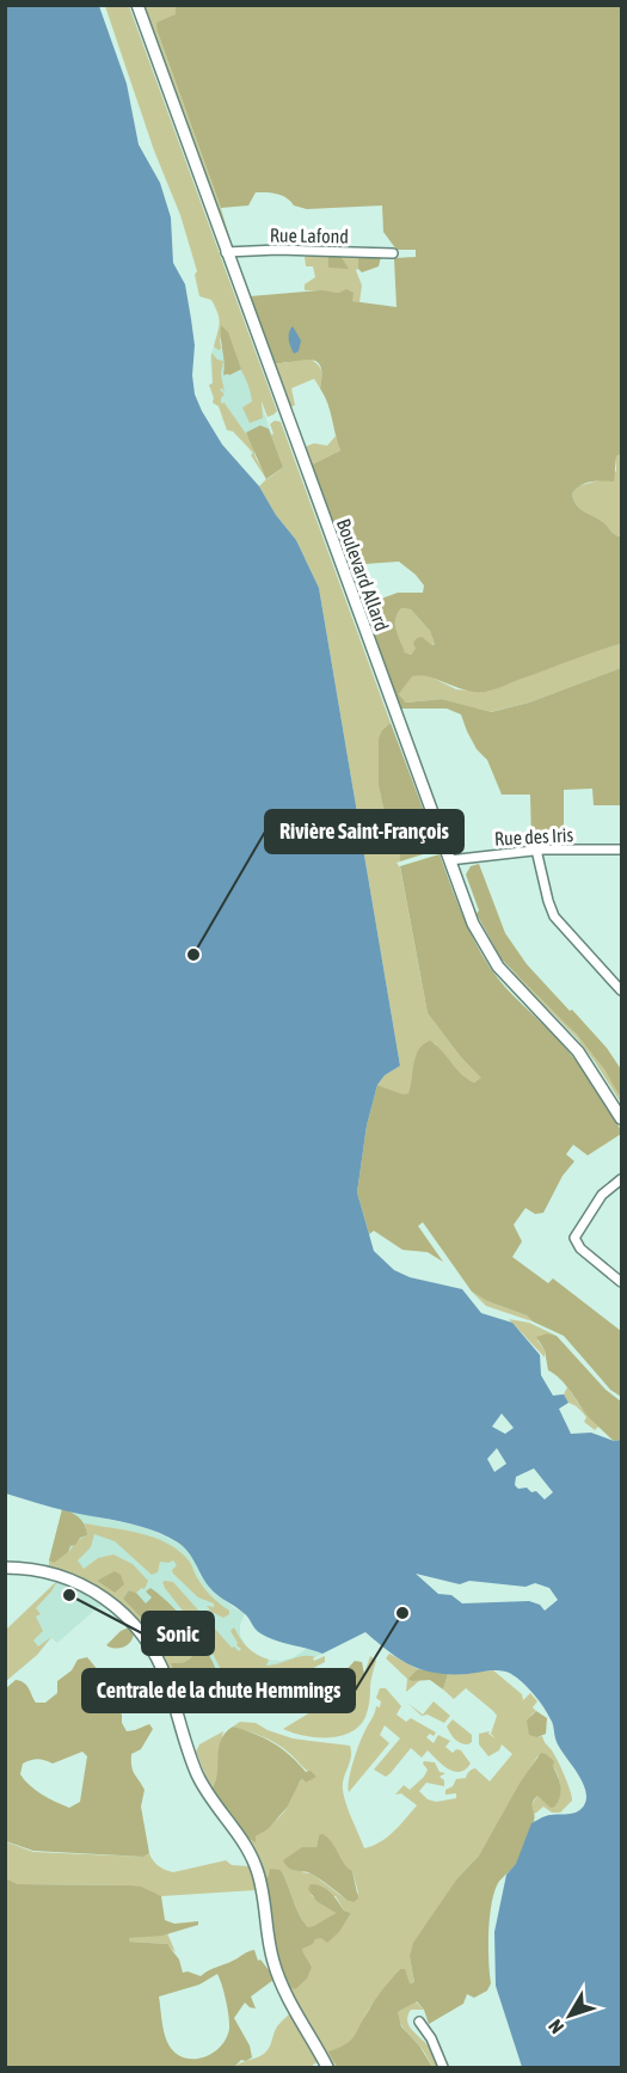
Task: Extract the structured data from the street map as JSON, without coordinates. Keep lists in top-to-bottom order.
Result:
{
  "streets": {
    "street": ["Rue Lafond", "Boulevard Allard", "Rue des Iris"]
  },
  "crossings": [
    ["Rue Lafond", "Boulevard Allard"],
    ["Boulevard Allard", "Rue des Iris"]
  ],
  "places": ["Rivière Saint-François", "Sonic", "Centrale de la chute Hemmings"],
  "north": "bottom left"
}
